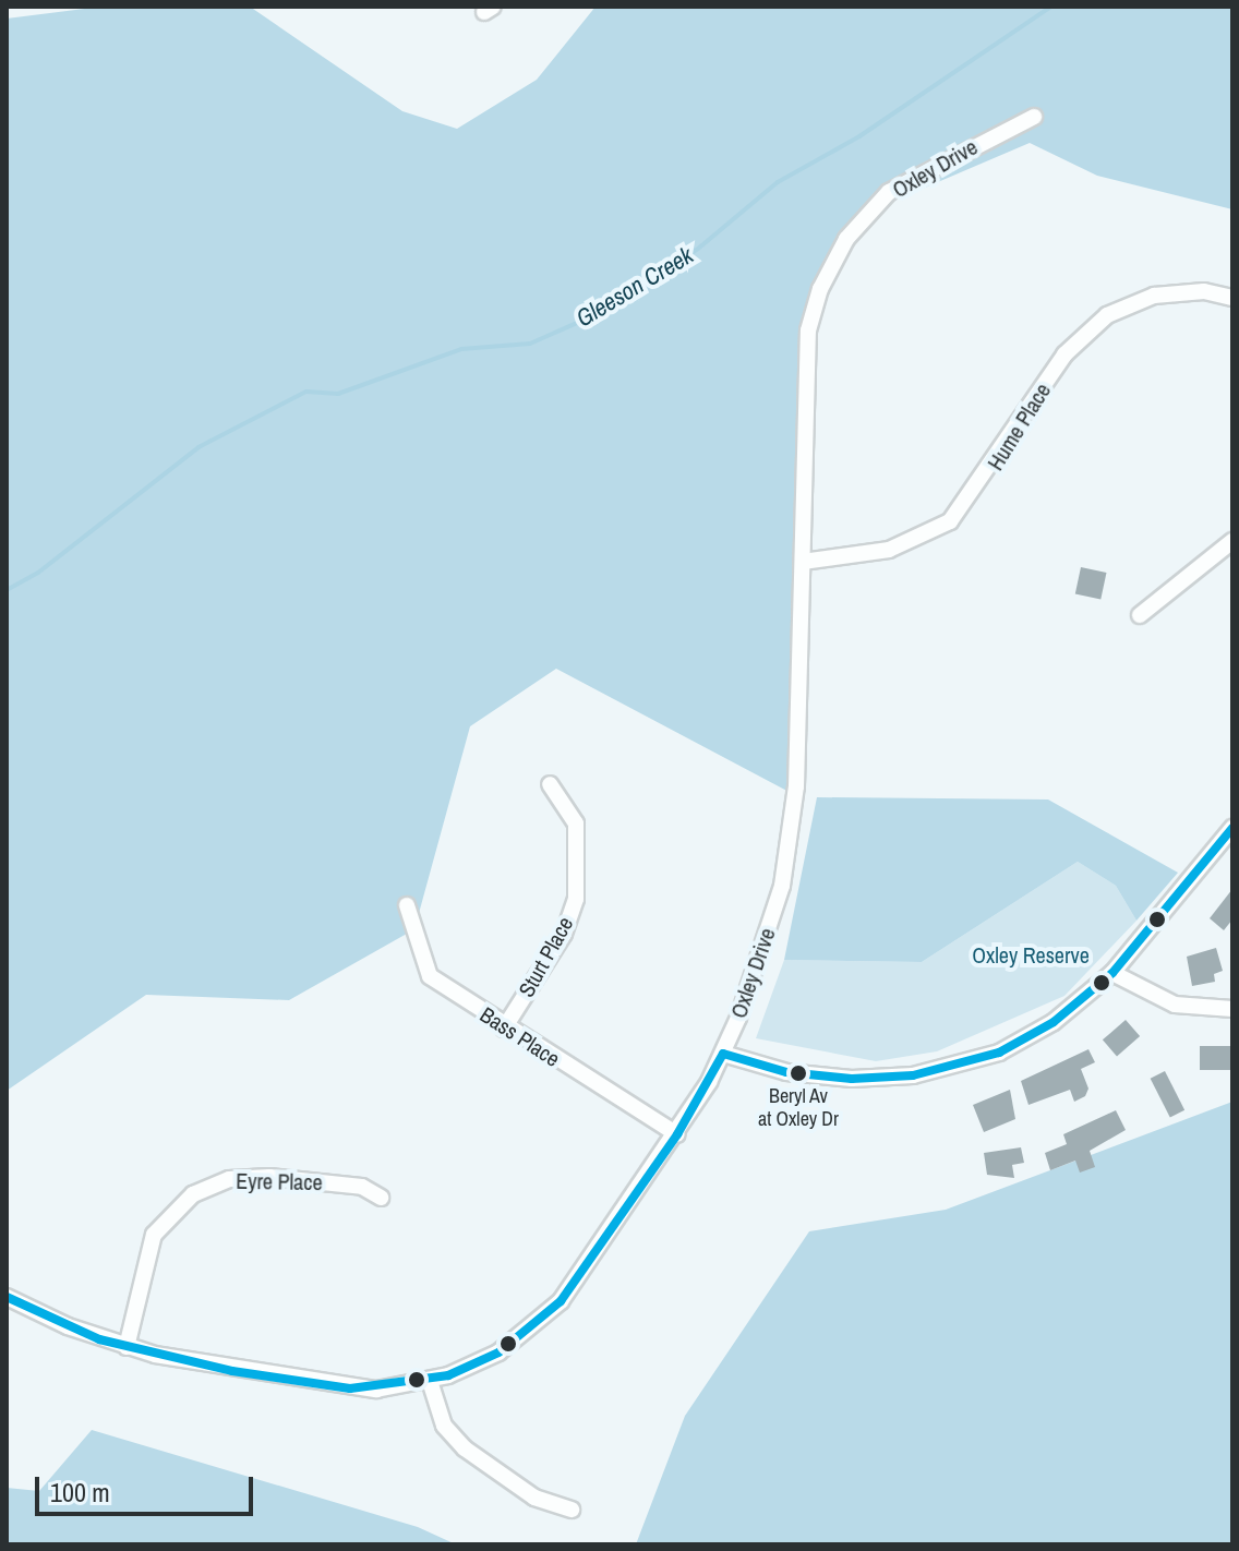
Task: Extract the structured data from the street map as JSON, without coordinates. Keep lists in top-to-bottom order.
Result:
{
  "streets": {
    "street": [
      "Oxley Drive",
      "Hume Place",
      "Sturt Place",
      "Bass Place",
      "Eyre Place"
    ]
  },
  "crossings": [
    ["Oxley Drive", "Hume Place"],
    ["Oxley Drive", "Bass Place"],
    ["Oxley Drive", "Eyre Place"],
    ["Sturt Place", "Bass Place"]
  ],
  "water": ["Gleeson Creek"],
  "parks": ["Oxley Reserve"],
  "places": ["Beryl Av at Oxley Dr"],
  "scale_bar": "100 m"
}
